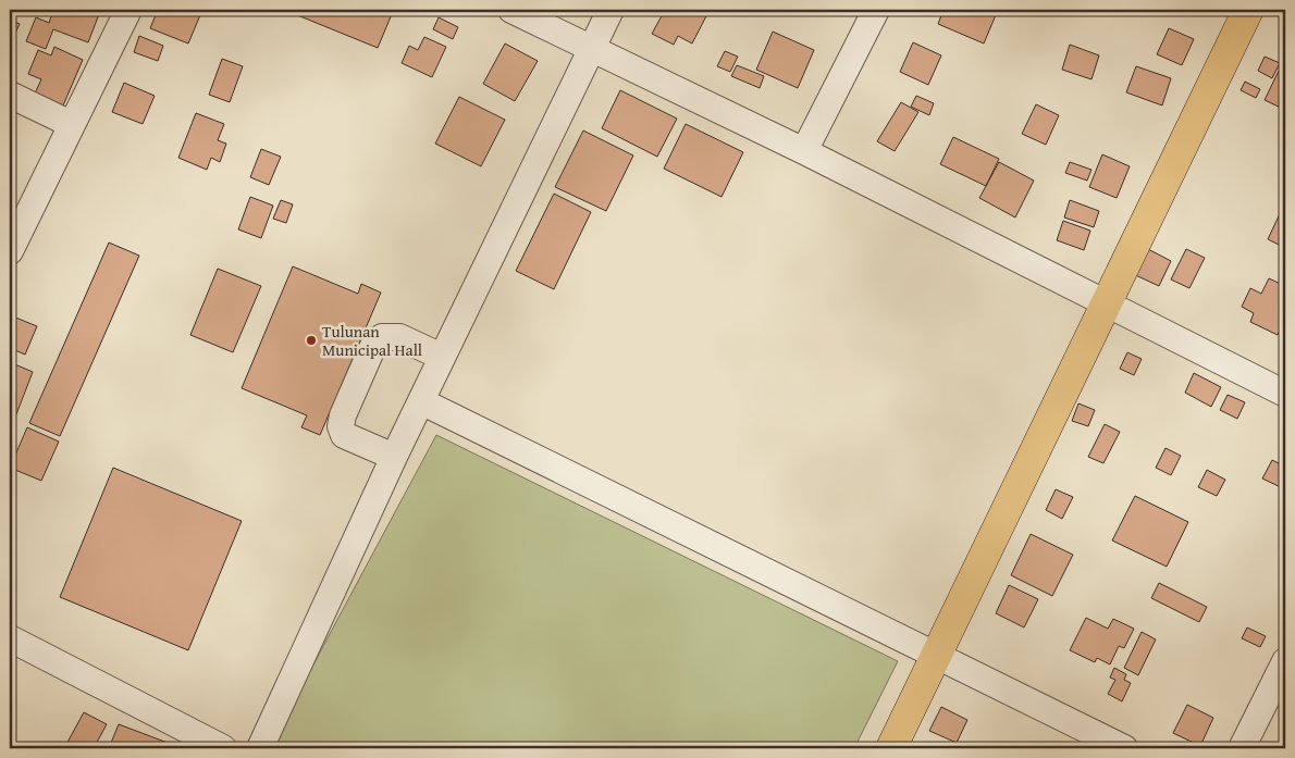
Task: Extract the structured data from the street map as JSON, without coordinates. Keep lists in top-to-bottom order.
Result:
{
  "places": ["Tulunan Municipal Hall"]
}
